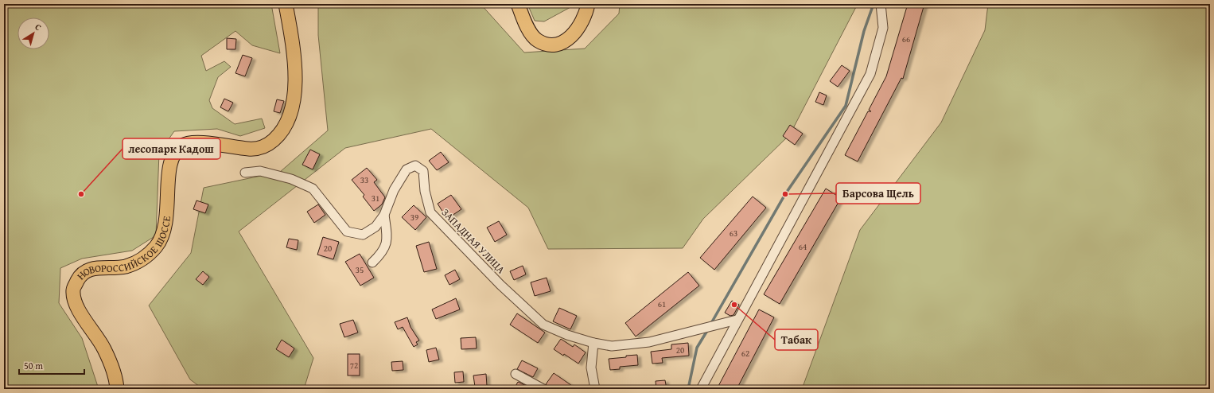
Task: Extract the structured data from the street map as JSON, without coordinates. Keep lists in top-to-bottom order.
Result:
{
  "streets": {
    "highway": ["НОВОРОССИЙСКОЕ ШОССЕ"],
    "street": ["ЗАПАДНАЯ УЛИЦА"]
  },
  "places": ["лесопарк Кадош", "Барсова Щель", "Табак"],
  "house_numbers": [
    "66",
    "33",
    "31",
    "39",
    "63",
    "64",
    "20",
    "35",
    "61",
    "20",
    "62",
    "72"
  ],
  "scale_bar": "50 m",
  "north": "top right"
}
